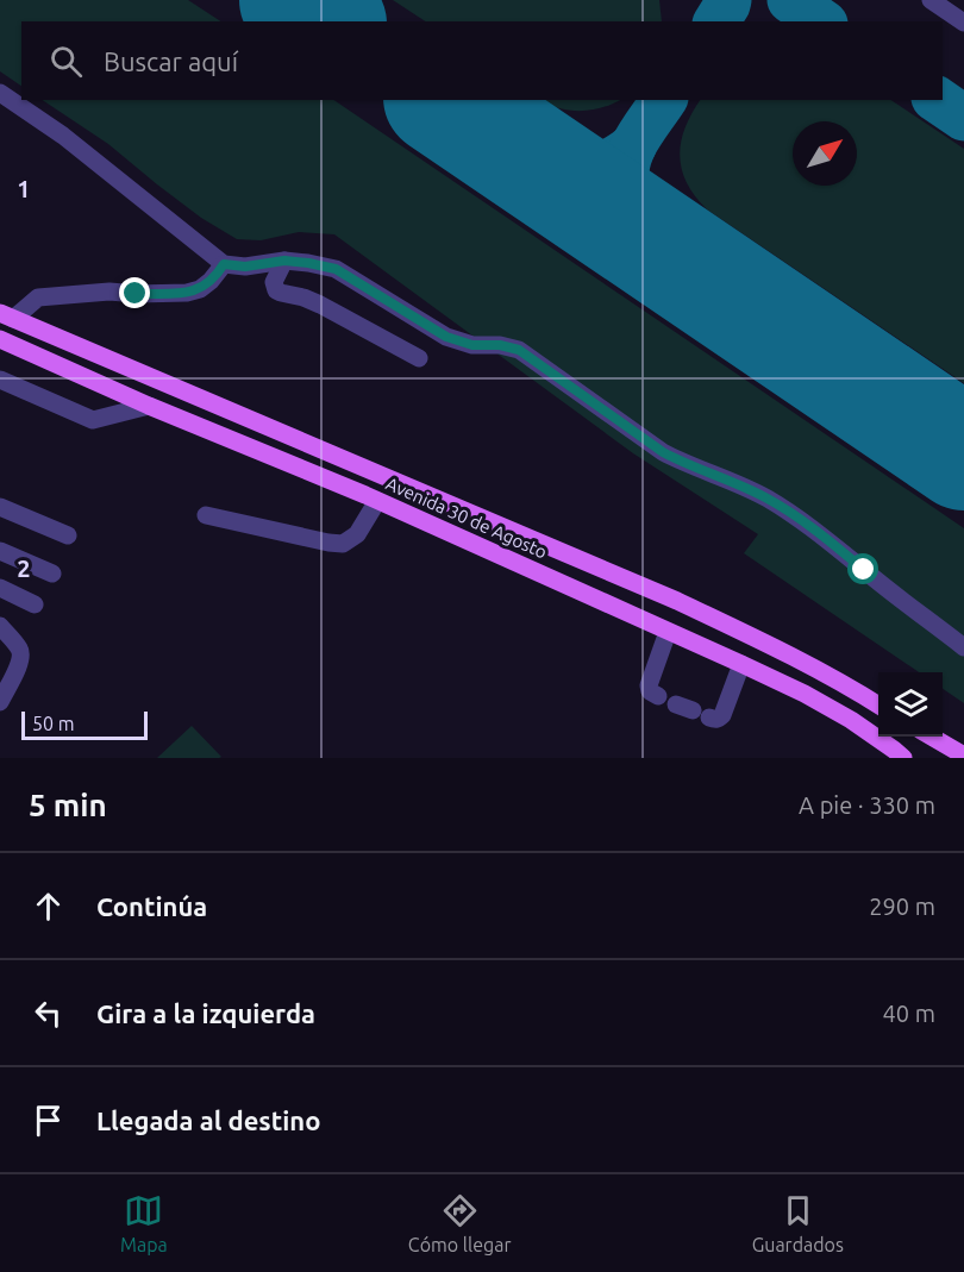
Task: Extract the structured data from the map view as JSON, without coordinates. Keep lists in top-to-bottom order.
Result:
{
  "streets": {
    "main road": ["Avenida 30 de Agosto"]
  },
  "scale_bar": "50 m",
  "north": "top right",
  "page": {
    "search": "Buscar aquí",
    "scale": "50 m",
    "heading": ["5 min", "A pie · 330 m"],
    "list": [
      ["Continúa", "290 m"],
      ["Gira a la izquierda", "40 m"],
      "Llegada al destino"
    ],
    "nav": ["Mapa", "Cómo llegar", "Guardados"]
  },
  "grid": {
    "rows": ["1", "2"]
  }
}
